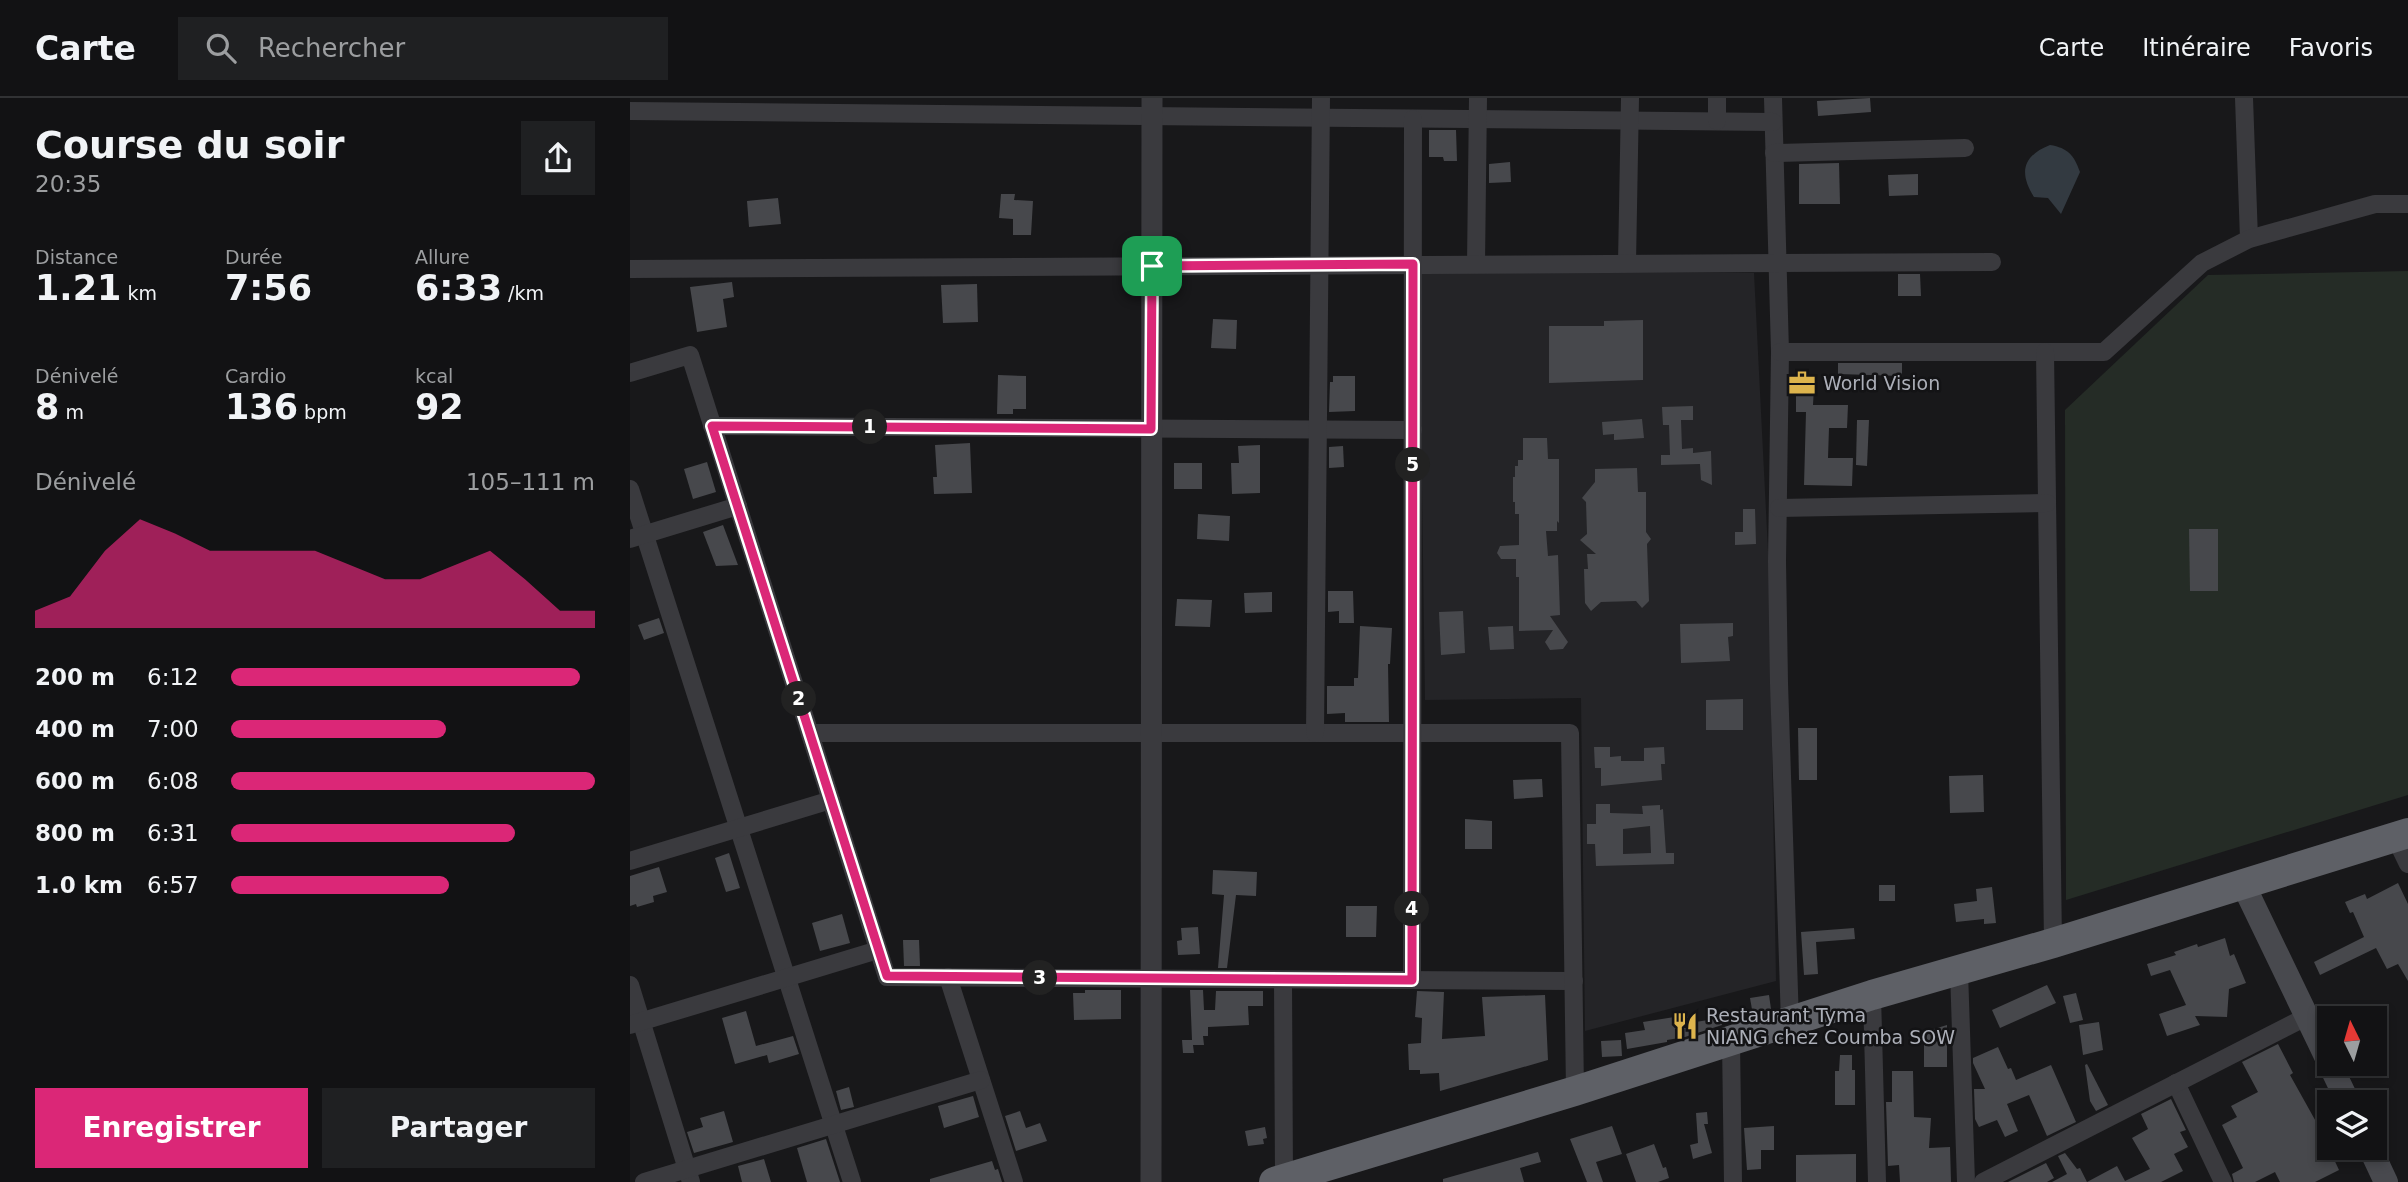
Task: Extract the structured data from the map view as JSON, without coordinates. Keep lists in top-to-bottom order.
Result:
{
  "places": {
    "office": ["World Vision"],
    "restaurant": ["Restaurant Tyma NIANG chez Coumba SOW"]
  },
  "north": "top",
  "page": {
    "header": "Carte",
    "search": "Rechercher",
    "nav": ["Carte", "Itinéraire", "Favoris"],
    "heading": ["Course du soir", "20:35"],
    "stats": [
      ["Distance", "1.21 km"],
      ["Durée", "7:56"],
      ["Allure", "6:33 /km"],
      ["Dénivelé", "8 m"],
      ["Cardio", "136 bpm"],
      ["kcal", "92"]
    ],
    "pins": [
      "1",
      "5",
      "2",
      "4",
      "3"
    ],
    "chart": ["Dénivelé", "105–111 m"],
    "list": [
      {
        "name": "200 m",
        "note": "6:12"
      },
      {
        "name": "400 m",
        "note": "7:00"
      },
      {
        "name": "600 m",
        "note": "6:08"
      },
      {
        "name": "800 m",
        "note": "6:31"
      },
      {
        "name": "1.0 km",
        "note": "6:57"
      }
    ],
    "buttons": ["Enregistrer", "Partager"]
  }
}
